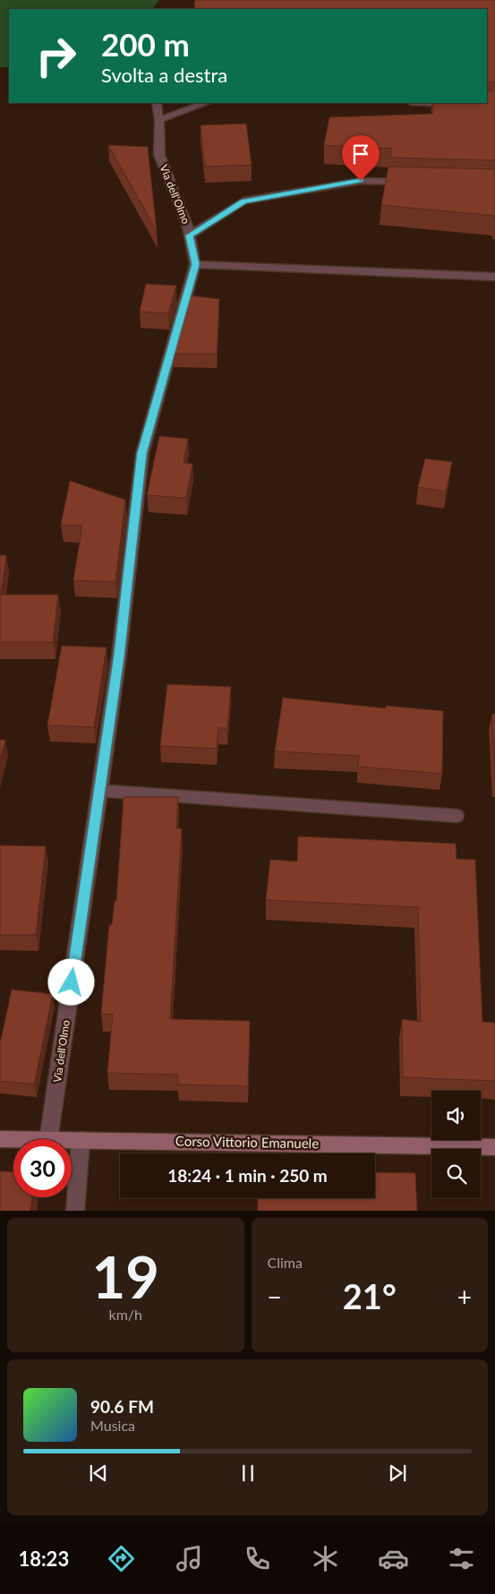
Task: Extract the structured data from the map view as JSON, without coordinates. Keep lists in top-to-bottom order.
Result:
{
  "streets": {
    "main road": ["Corso Vittorio Emanuele"],
    "street": ["Via dell'Olmo"]
  },
  "page": {
    "turn": ["200 m", "Svolta a destra"],
    "limit": "30",
    "trip": "18:24 · 1 min · 250 m",
    "tile": [
      ["19", "km/h"],
      "Clima"
    ],
    "heat": ["−", "21°", "+"],
    "song": ["90.6 FM", "Musica"],
    "tabs": "18:23"
  }
}
